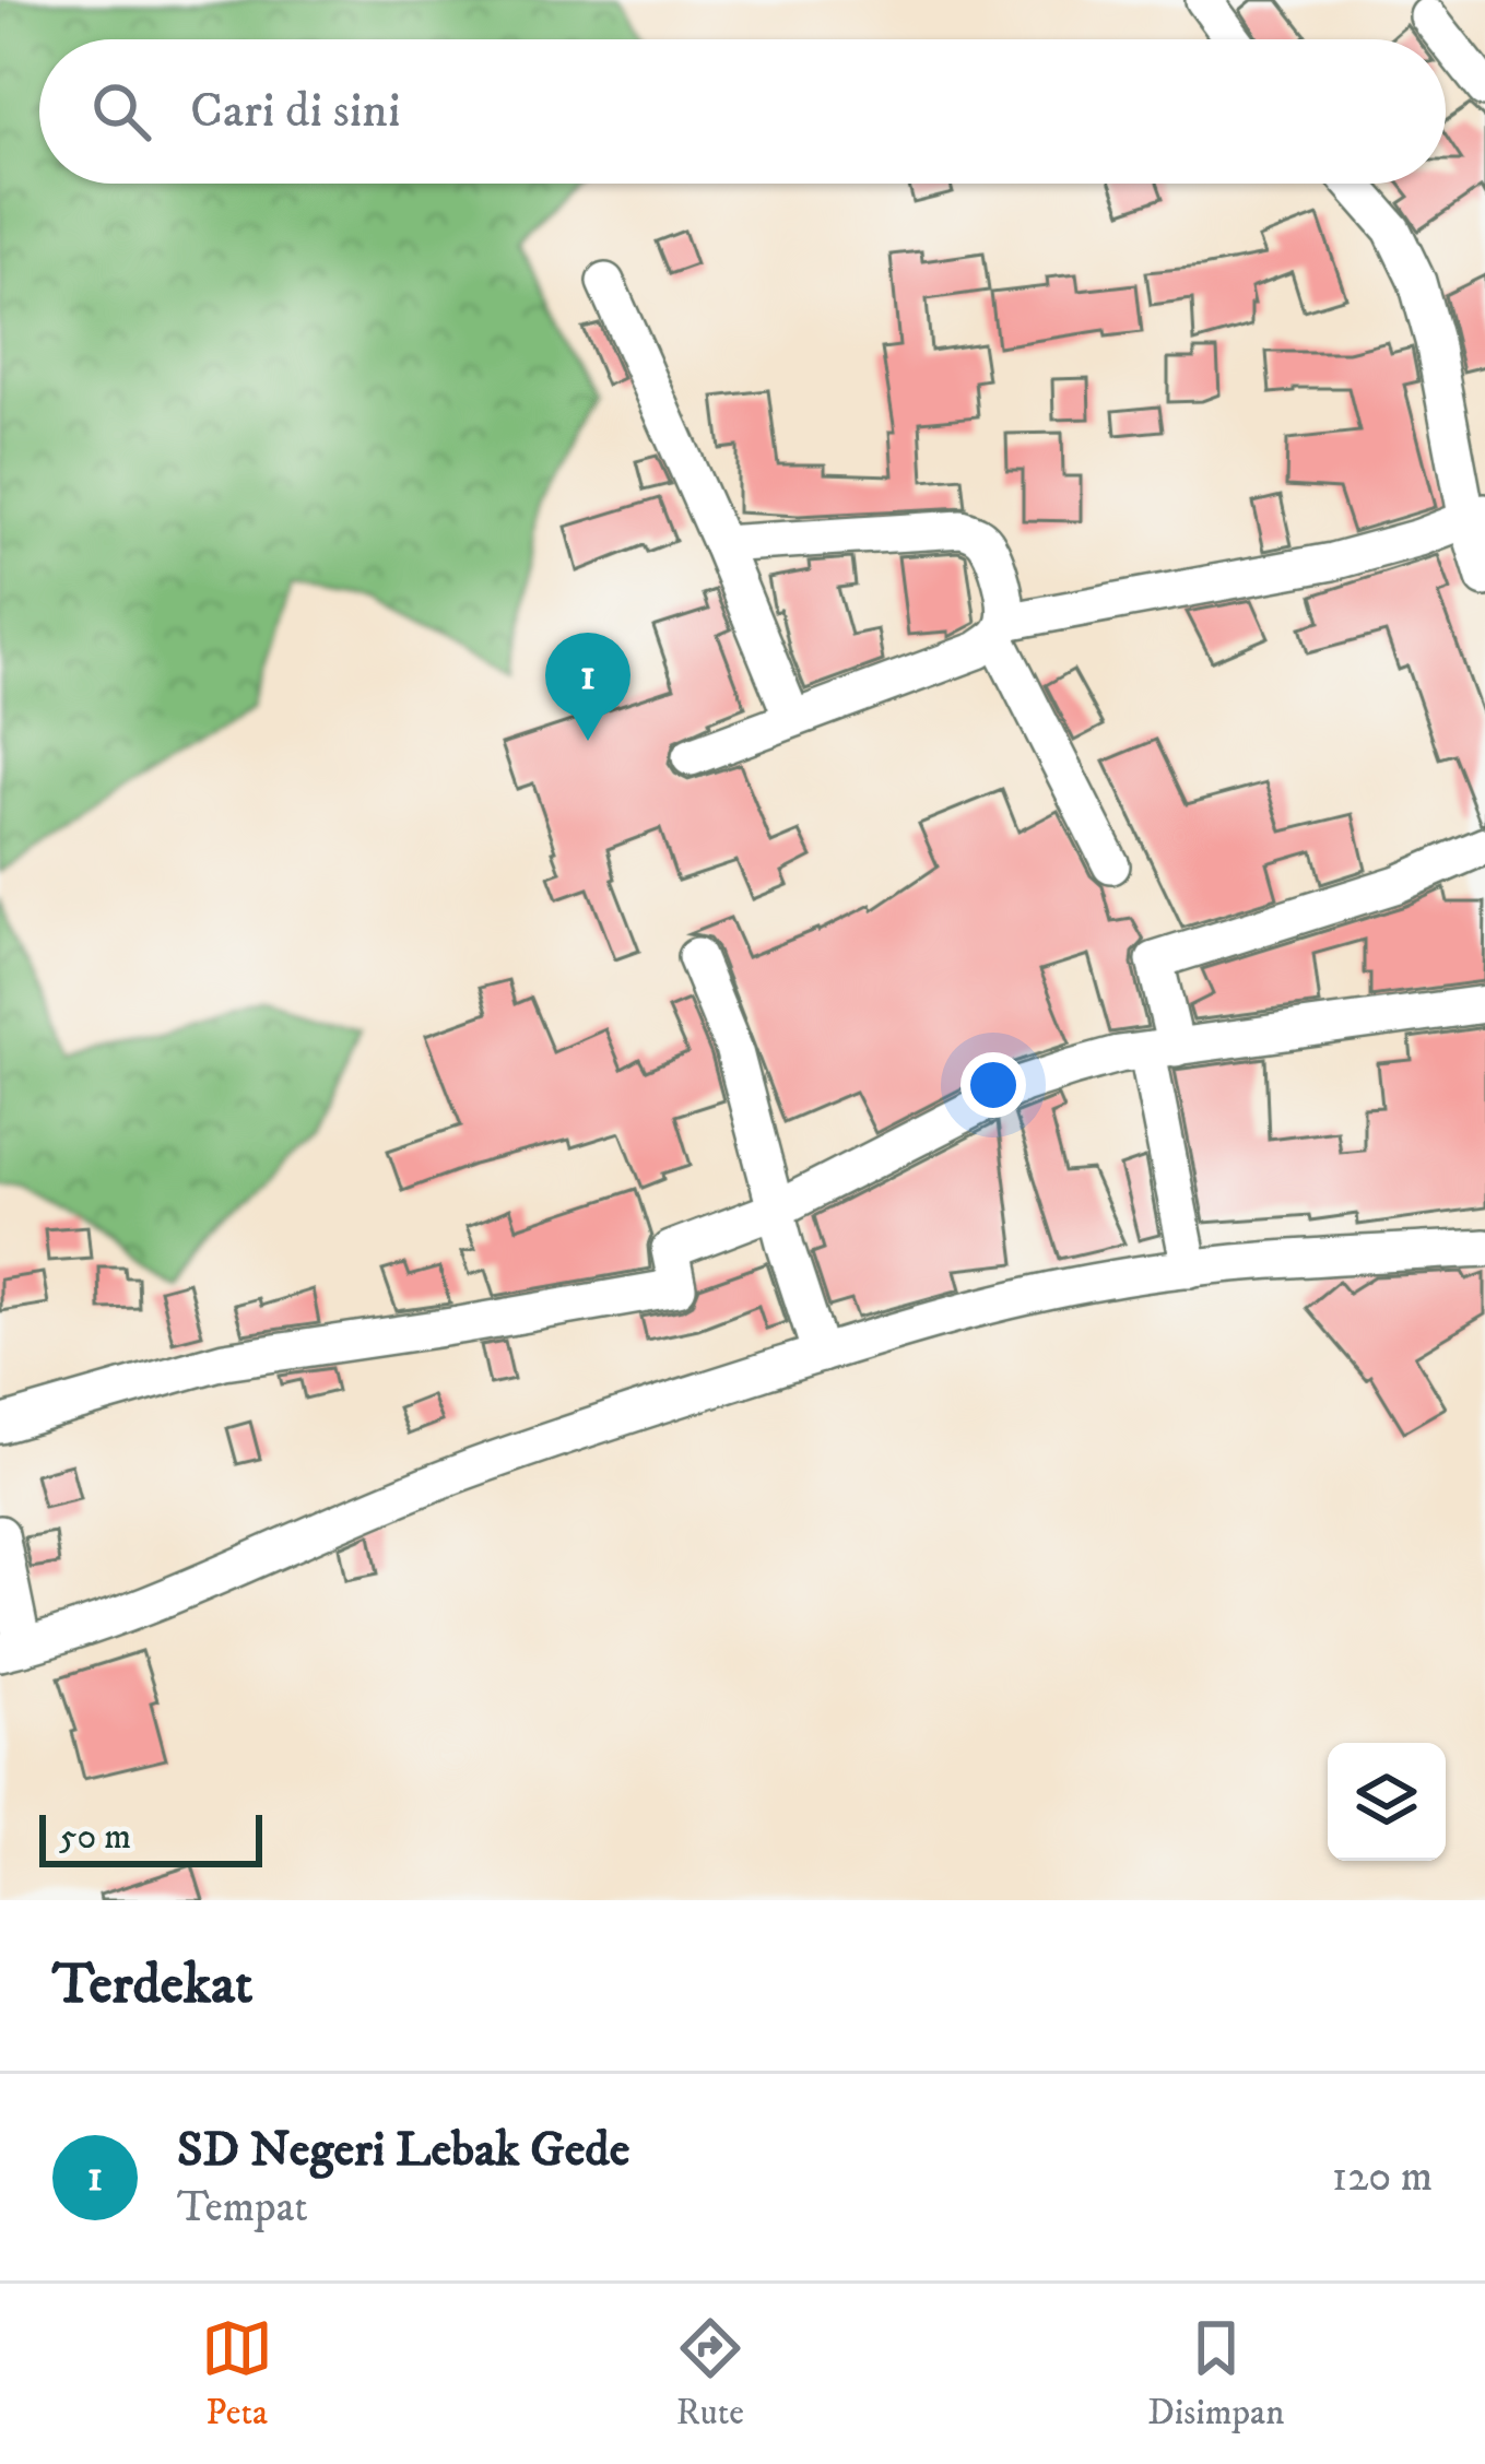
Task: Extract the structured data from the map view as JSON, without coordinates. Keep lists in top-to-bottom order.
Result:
{
  "scale_bar": "50 m",
  "page": {
    "search": "Cari di sini",
    "pins": "1",
    "scale": "50 m",
    "heading": "Terdekat",
    "list": [
      {
        "mark": "1",
        "name": "SD Negeri Lebak Gede",
        "note": "Tempat",
        "value": "120 m"
      }
    ],
    "nav": ["Peta", "Rute", "Disimpan"]
  }
}
